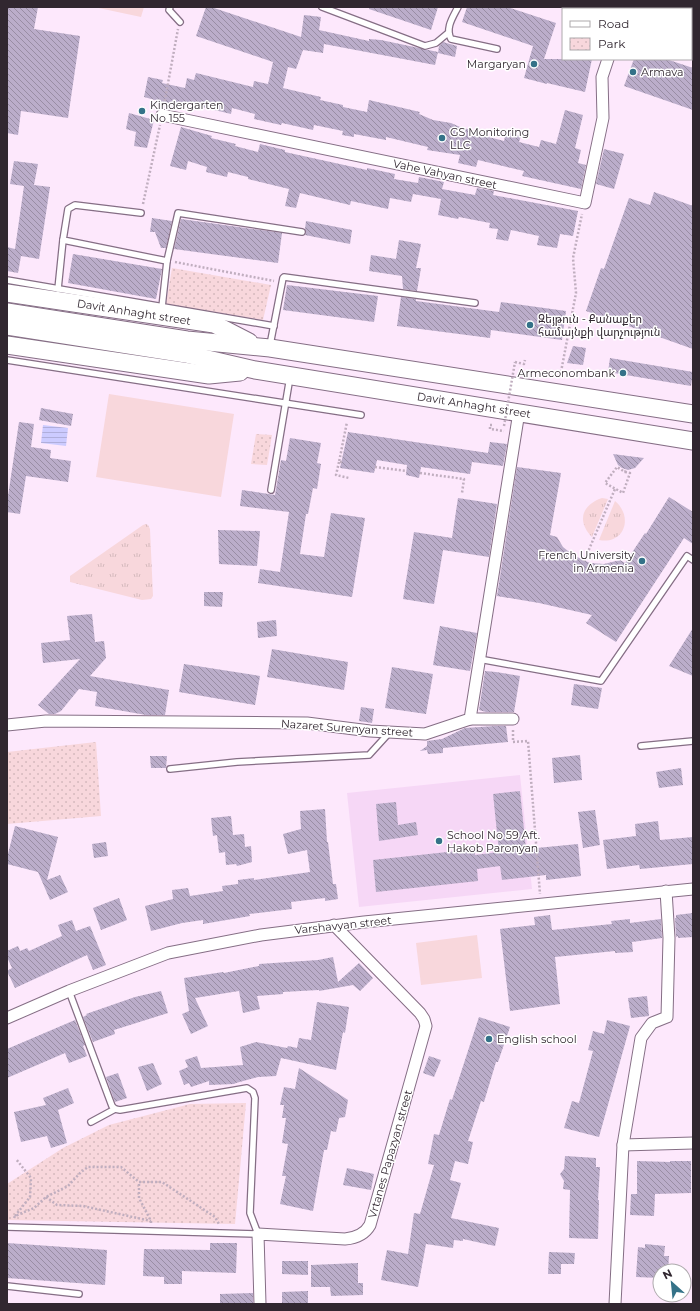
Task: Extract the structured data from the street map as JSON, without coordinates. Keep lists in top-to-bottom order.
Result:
{
  "streets": {
    "main road": ["Davit Anhaght street"],
    "street": [
      "Vahe Vahyan street",
      "Nazaret Surenyan street",
      "Varshavyan street",
      "Vrtanes Papazyan street"
    ]
  },
  "crossings": [
    ["Varshavyan street", "Vrtanes Papazyan street"]
  ],
  "places": [
    "Margaryan",
    "Armava",
    "Kindergarten No 155",
    "GS Monitoring LLC",
    "Զեյթուն - Քանաքեր համայնքի վարչություն",
    "Armeconombank",
    "French University in Armenia",
    "School No 59 Aft. Hakob Paronyan",
    "English school"
  ],
  "legend": ["Road", "Park"],
  "north": "top left"
}
